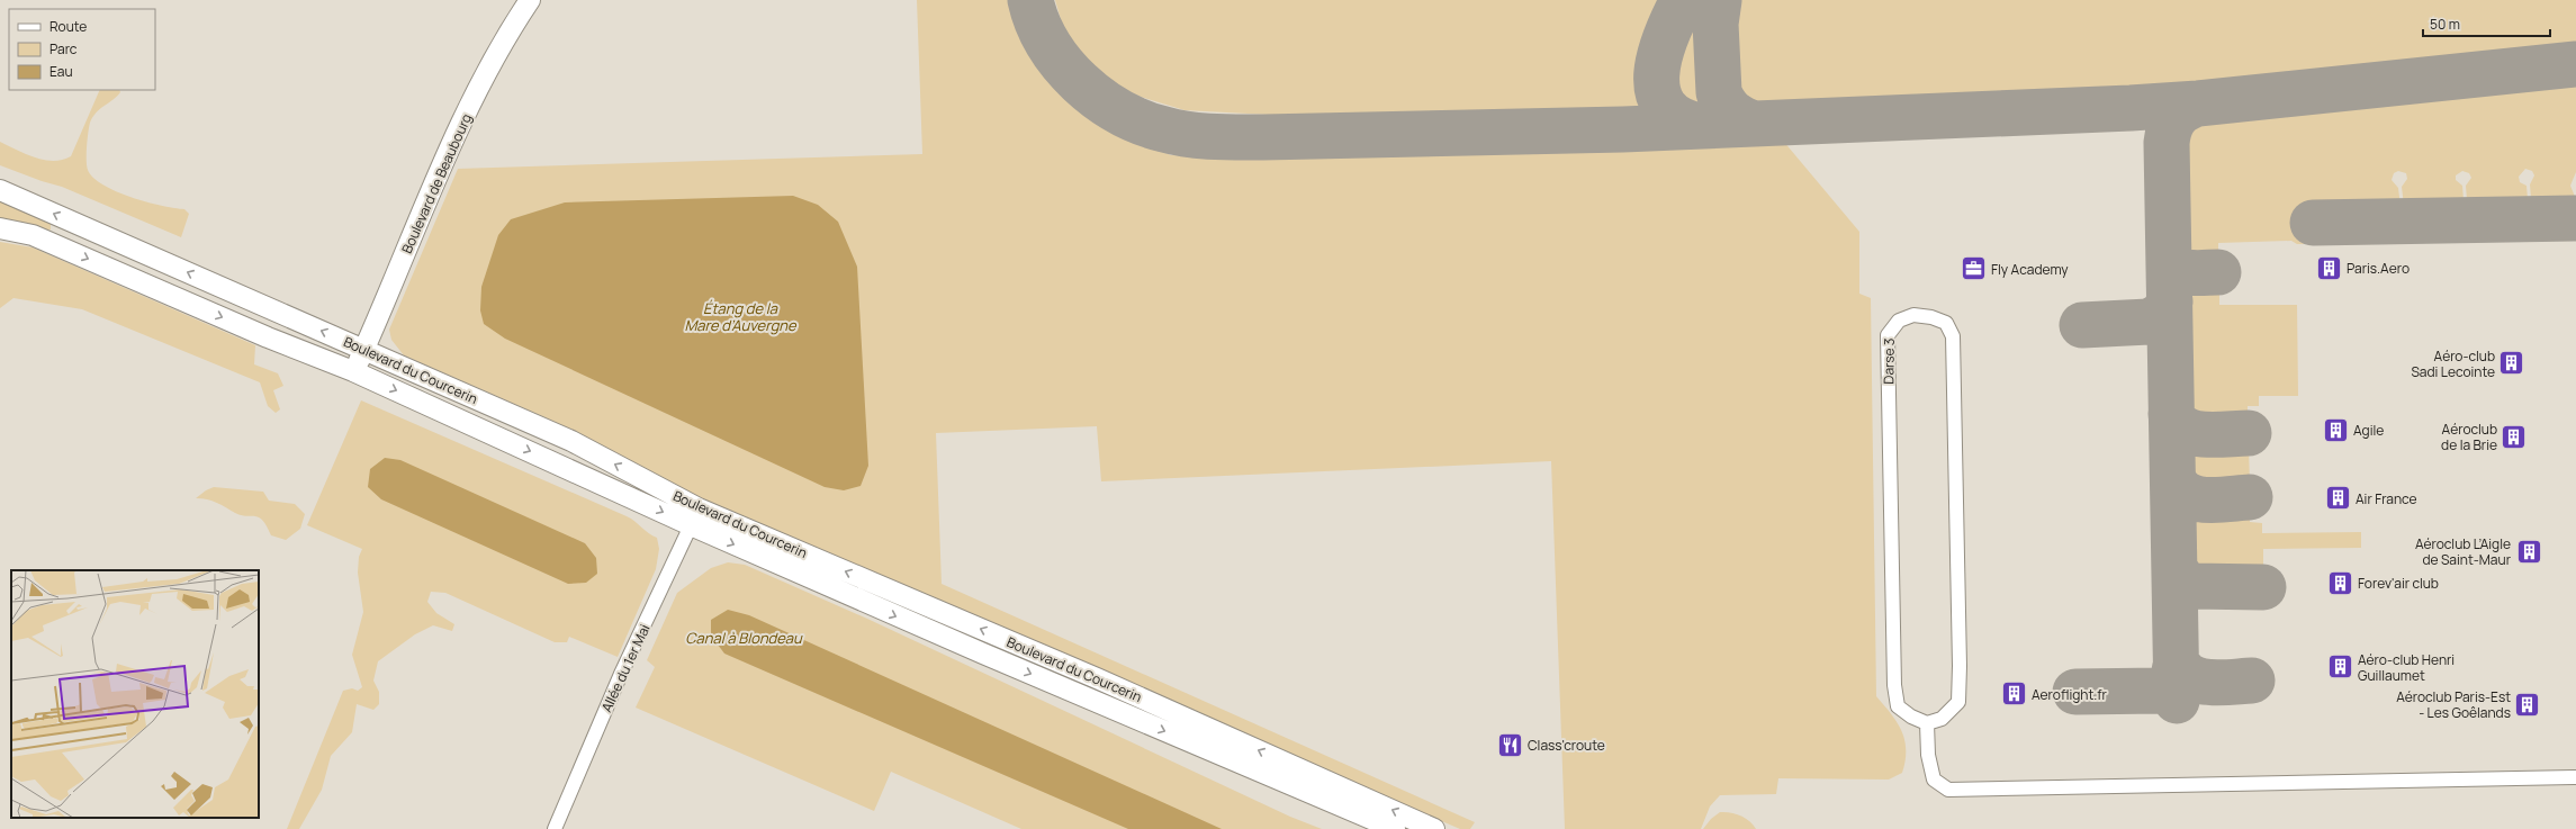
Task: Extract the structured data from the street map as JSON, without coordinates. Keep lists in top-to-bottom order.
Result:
{
  "streets": {
    "main road": ["Boulevard de Beaubourg", "Boulevard du Courcerin"],
    "street": ["Darse 3", "Allée du 1er Mai"]
  },
  "crossings": [
    ["Boulevard de Beaubourg", "Boulevard du Courcerin"],
    ["Boulevard du Courcerin", "Allée du 1er Mai"]
  ],
  "water": ["Étang de la Mare d’Auvergne", "Canal à Blondeau"],
  "places": {
    "building": [
      "Paris.Aero",
      "Aéro-club Sadi Lecointe",
      "Agile",
      "Aéroclub de la Brie",
      "Air France",
      "Aéroclub L’Aigle de Saint-Maur",
      "Forev'air club",
      "Aéro-club Henri Guillaumet",
      "Aeroflight.fr",
      "Aéroclub Paris-Est - Les Goêlands"
    ],
    "office": ["Fly Academy"],
    "restaurant": ["Class'croute"]
  },
  "legend": ["Route", "Parc", "Eau"],
  "scale_bar": "50 m"
}
